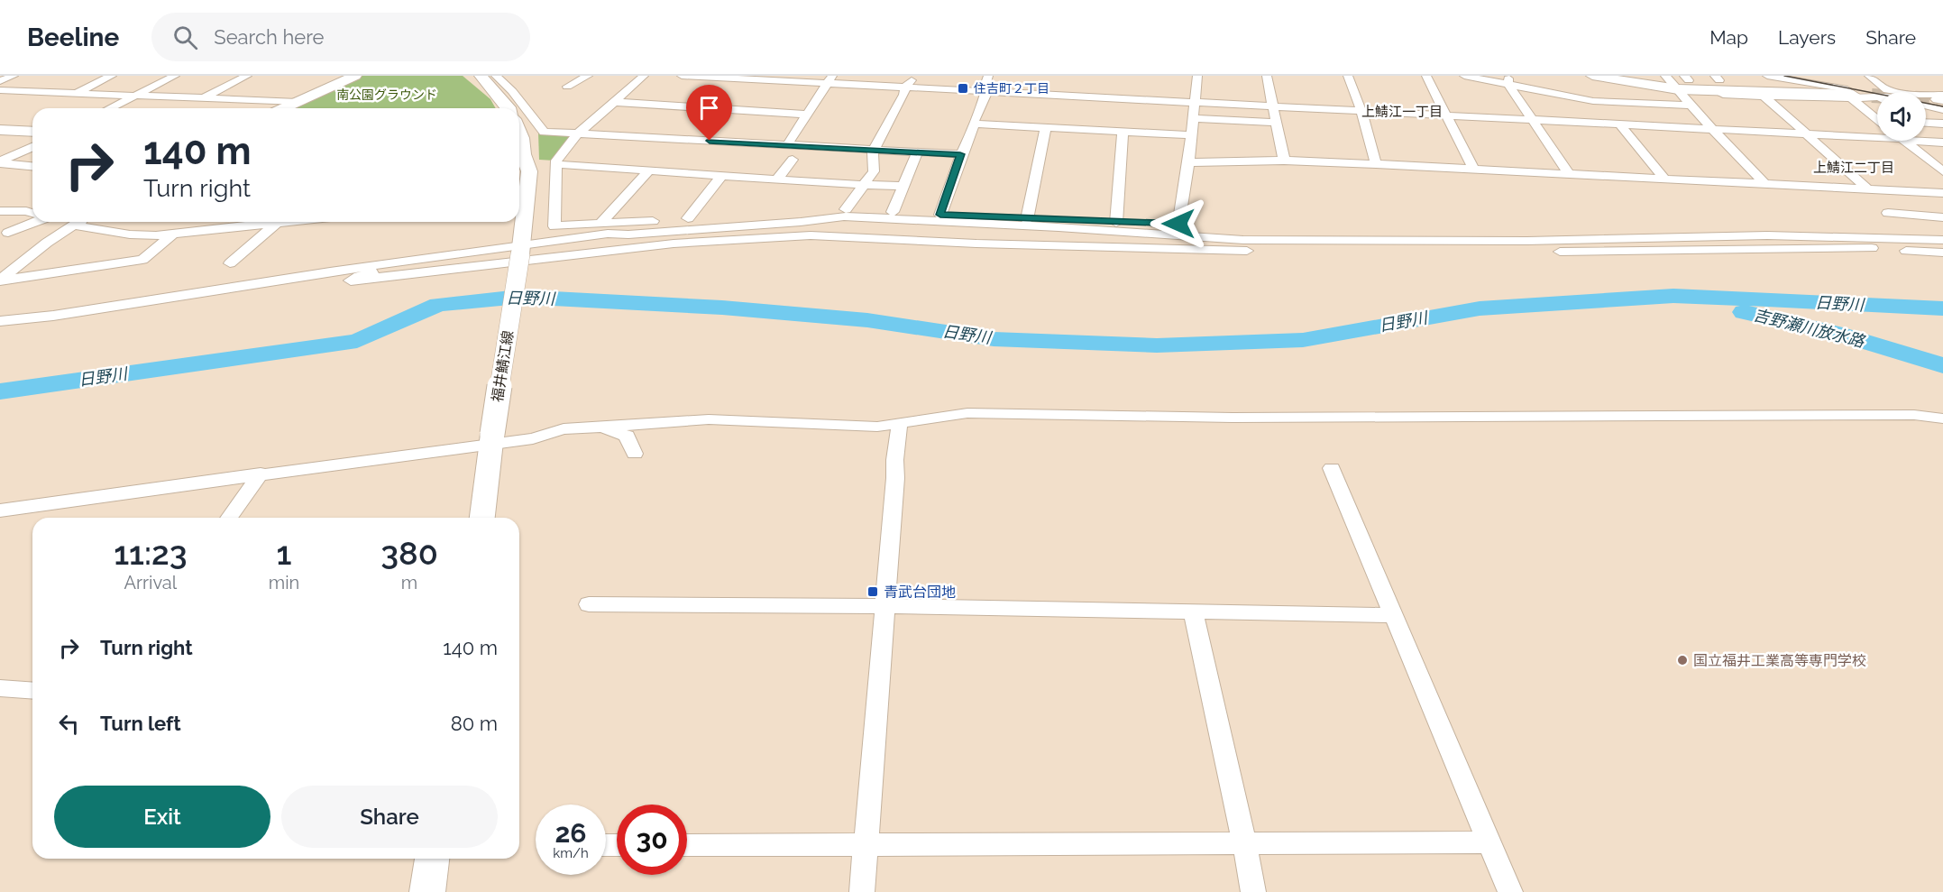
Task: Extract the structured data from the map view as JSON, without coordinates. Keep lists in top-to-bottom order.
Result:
{
  "streets": {
    "street": ["福井鯖江線"]
  },
  "districts": ["上鯖江一丁目", "上鯖江二丁目"],
  "water": ["日野川", "吉野瀬川放水路"],
  "parks": ["南公園グラウンド"],
  "places": {
    "transit": ["住吉町２丁目", "青武台団地"],
    "other": ["国立福井工業高等専門学校"]
  },
  "page": {
    "header": "Beeline",
    "search": "Search here",
    "nav": ["Map", "Layers", "Share"],
    "turn": ["140 m", "Turn right"],
    "eta": [
      "11:23",
      "Arrival",
      "1",
      "min",
      "380",
      "m"
    ],
    "list": [
      {
        "name": "Turn right",
        "value": "140 m"
      },
      {
        "name": "Turn left",
        "value": "80 m"
      }
    ],
    "buttons": ["Exit", "Share"],
    "speed": "26 km/h",
    "limit": "30"
  }
}
